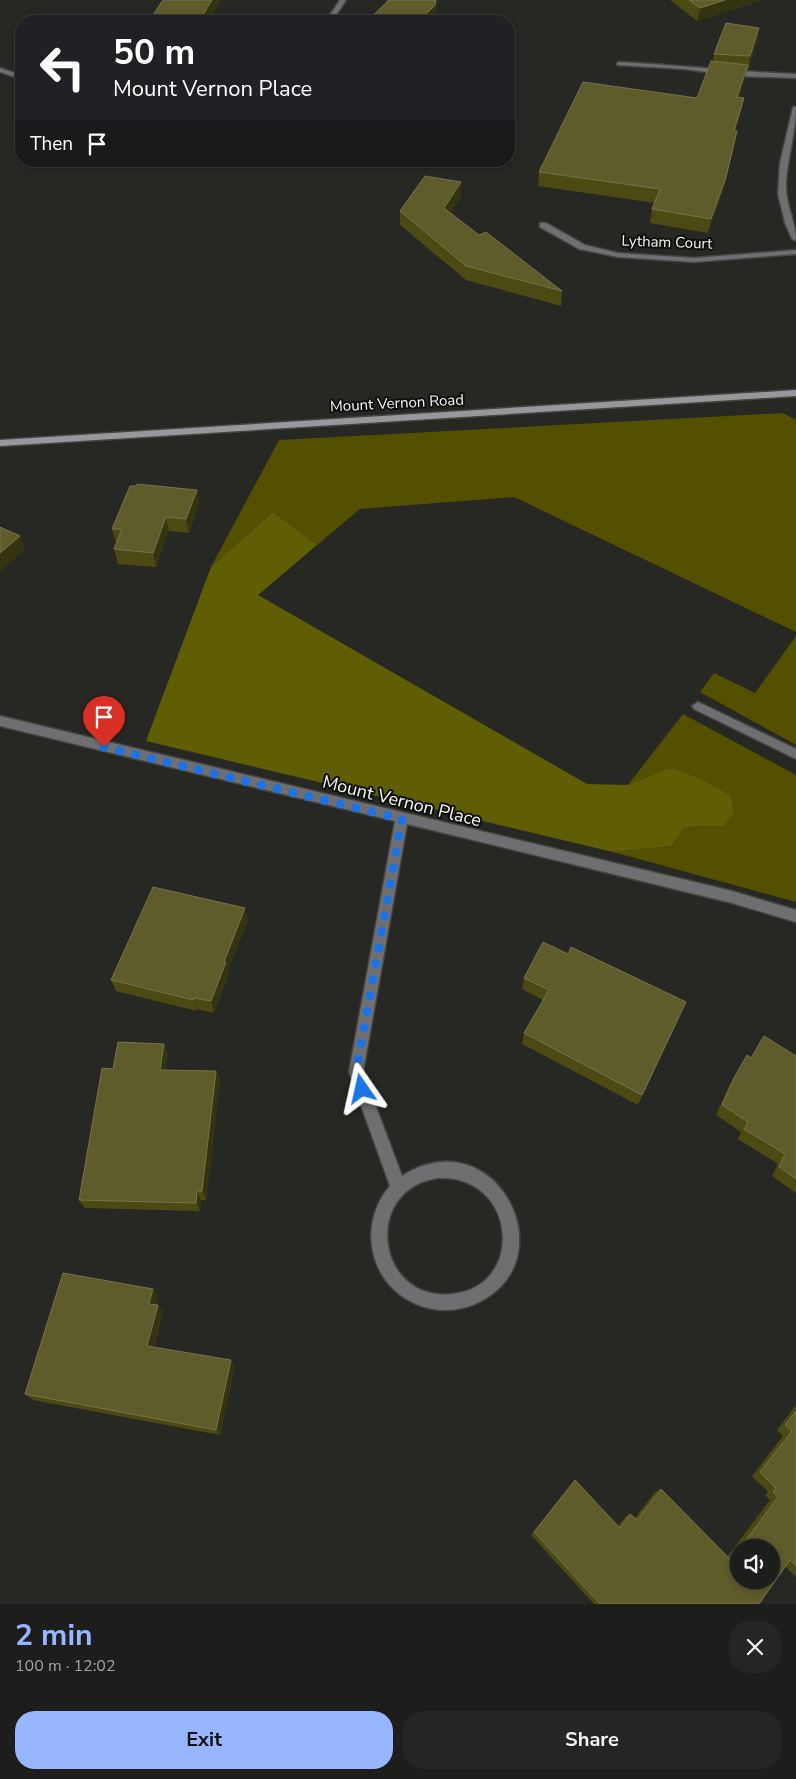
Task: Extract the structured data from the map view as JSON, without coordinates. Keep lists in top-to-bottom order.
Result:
{
  "streets": {
    "main road": ["Mount Vernon Road"],
    "street": ["Lytham Court", "Mount Vernon Place"]
  },
  "page": {
    "turn": ["50 m", "Mount Vernon Place"],
    "then": "Then",
    "heading": ["2 min", "100 m · 12:02"],
    "buttons": ["Exit", "Share"]
  }
}
